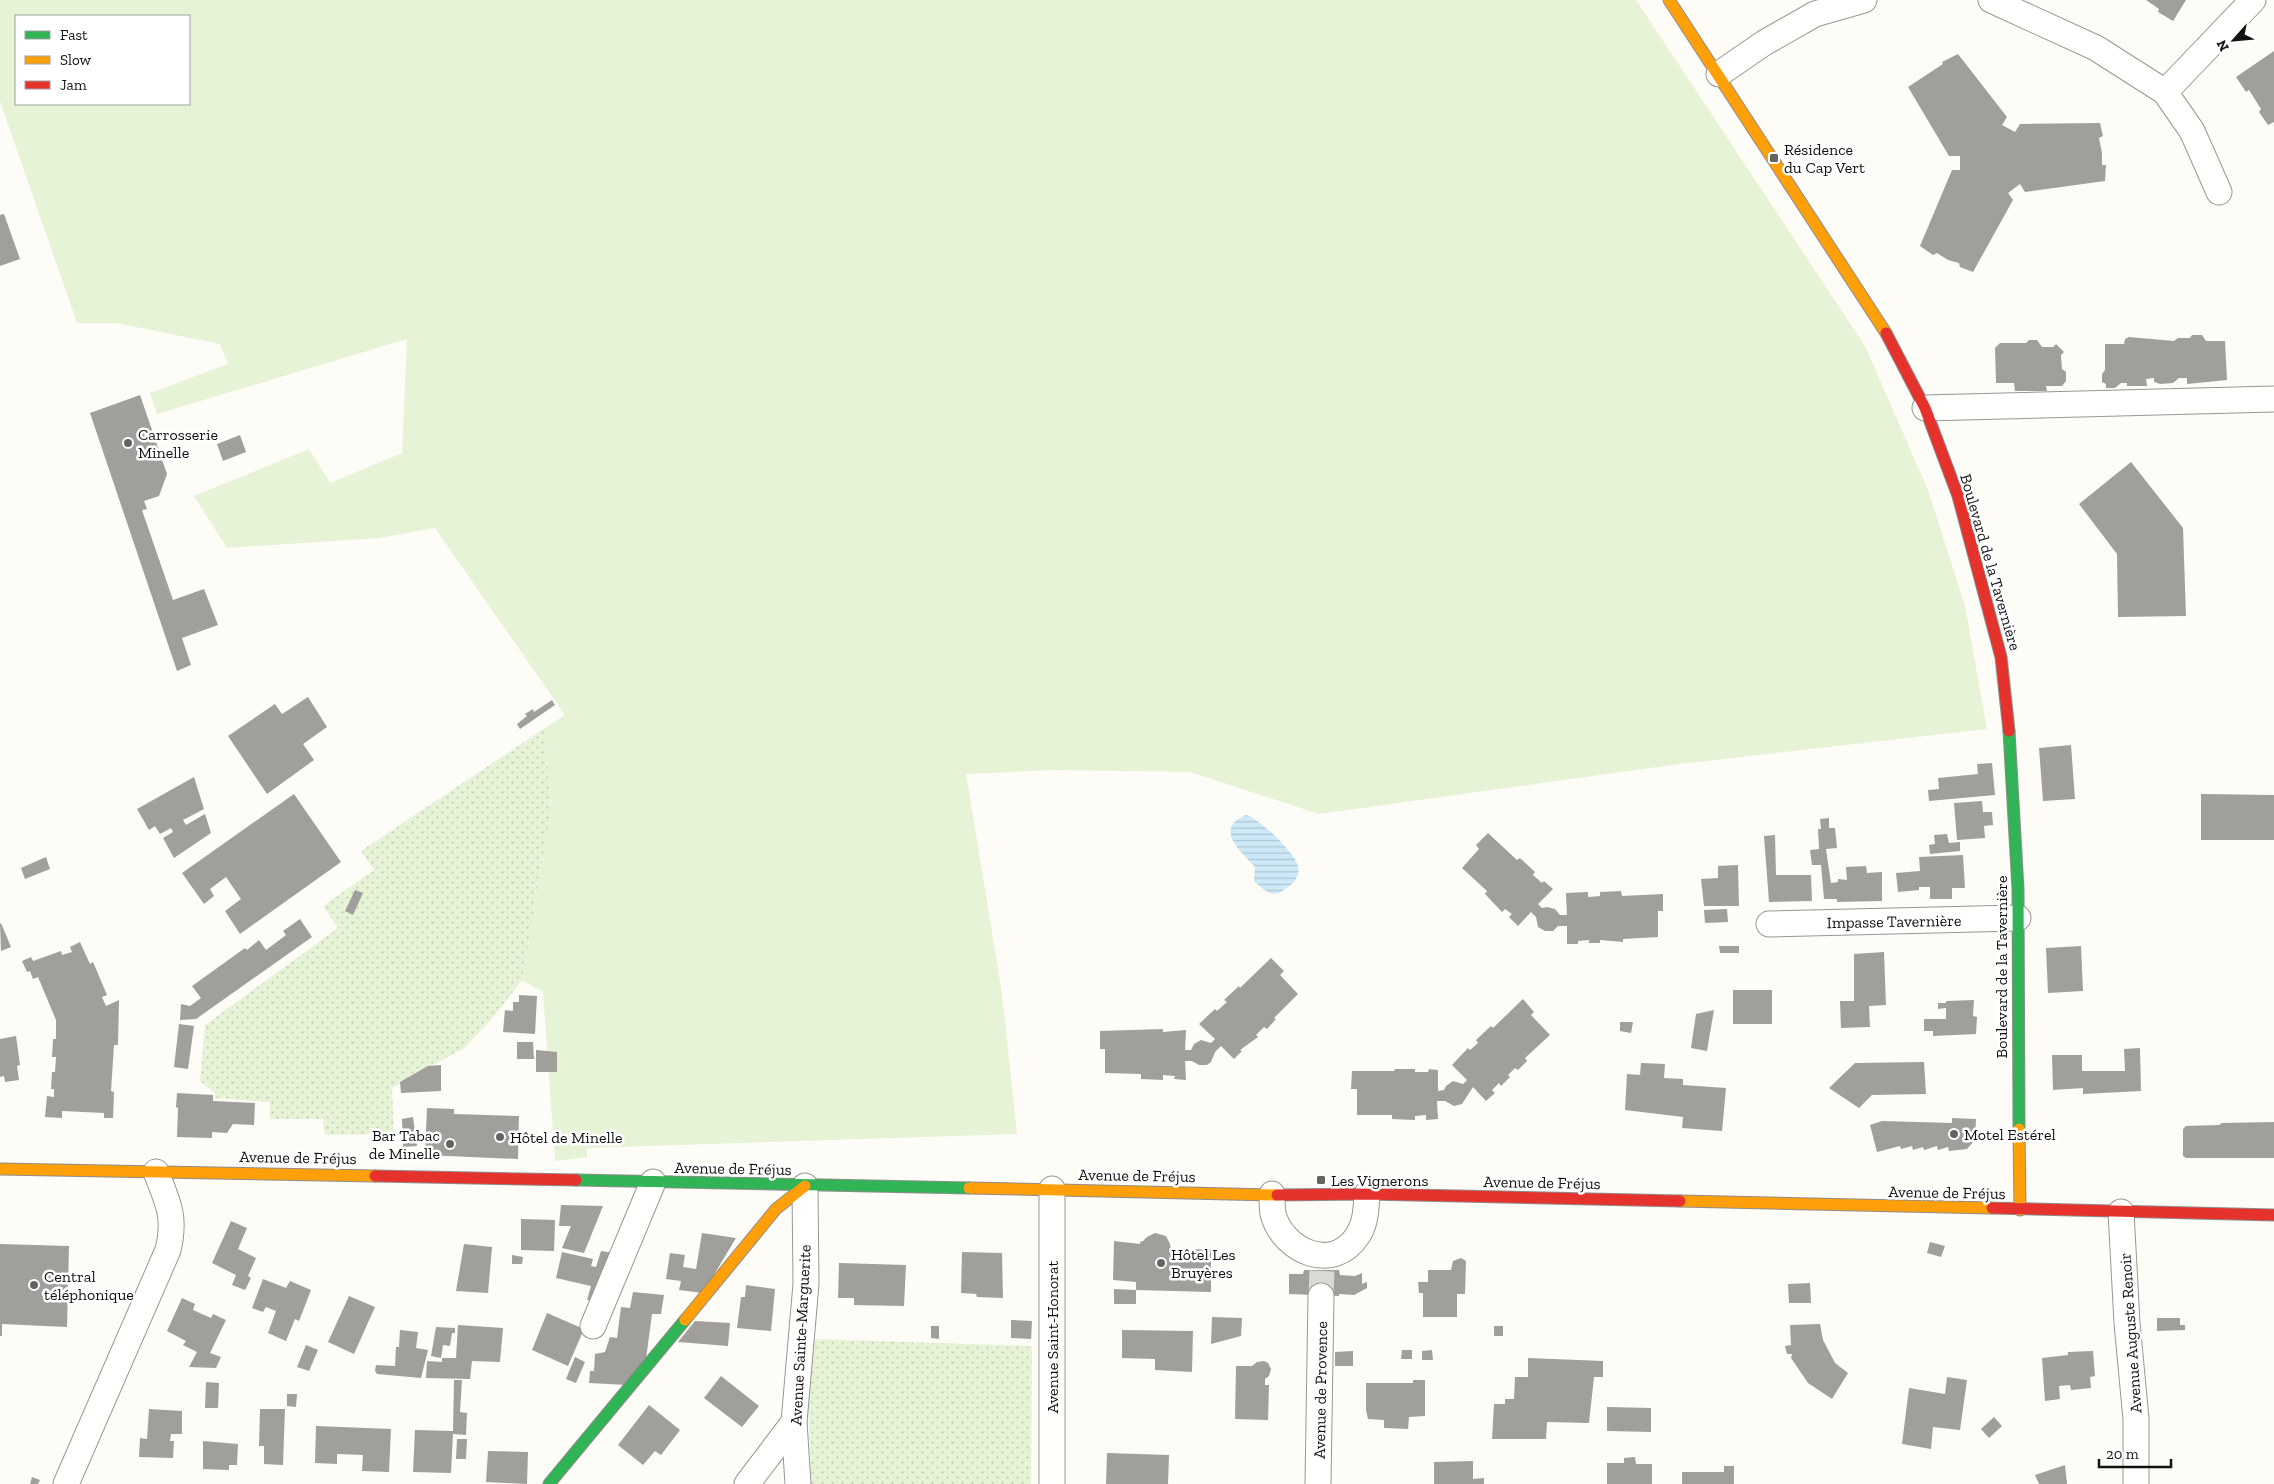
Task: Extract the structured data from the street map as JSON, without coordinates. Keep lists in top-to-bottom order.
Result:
{
  "streets": {
    "main road": ["Boulevard de la Tavernière", "Avenue de Fréjus"],
    "street": [
      "Impasse Tavernière",
      "Avenue Auguste Renoir",
      "Avenue Sainte-Marguerite",
      "Avenue Saint-Honorat",
      "Avenue de Provence"
    ]
  },
  "crossings": [
    ["Boulevard de la Tavernière", "Impasse Tavernière"],
    ["Boulevard de la Tavernière", "Avenue de Fréjus"],
    ["Avenue de Fréjus", "Avenue Auguste Renoir"],
    ["Avenue de Fréjus", "Avenue Sainte-Marguerite"],
    ["Avenue de Fréjus", "Avenue Saint-Honorat"]
  ],
  "places": {
    "transit": ["Résidence du Cap Vert", "Les Vignerons"],
    "other": [
      "Carrosserie Minelle",
      "Motel Estérel",
      "Hôtel de Minelle",
      "Bar Tabac de Minelle",
      "Hôtel Les Bruyères",
      "Central téléphonique"
    ]
  },
  "legend": ["Fast", "Slow", "Jam"],
  "scale_bar": "20 m",
  "north": "bottom left"
}
